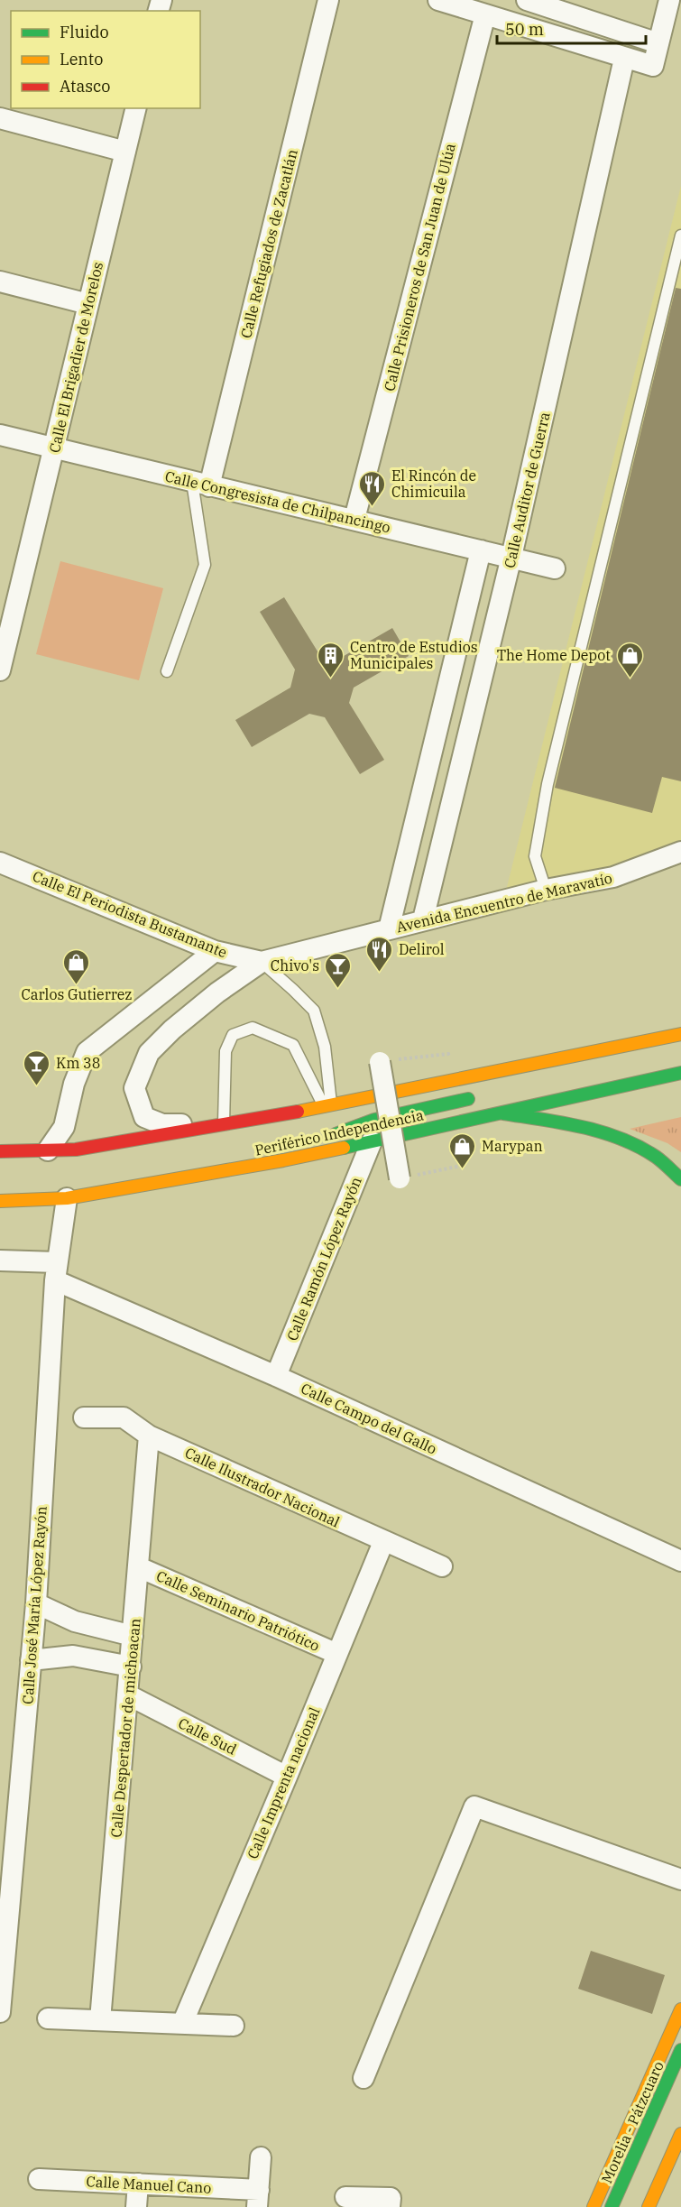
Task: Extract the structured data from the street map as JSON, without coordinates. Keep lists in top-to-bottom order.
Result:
{
  "streets": {
    "main road": ["Periférico Independencia", "Morelia - Pátzcuaro"],
    "street": [
      "Calle Refugiados de Zacatlán",
      "Calle Prisioneros de San Juan de Ulúa",
      "Calle El Brigadier de Morelos",
      "Calle Auditor de Guerra",
      "Calle Congresista de Chilpancingo",
      "Avenida Encuentro de Maravatío",
      "Calle El Periodista Bustamante",
      "Calle Ramón López Rayón",
      "Calle Campo del Gallo",
      "Calle Ilustrador Nacional",
      "Calle José María López Rayón",
      "Calle Seminario Patriótico",
      "Calle Despertador de michoacan",
      "Calle Sud",
      "Calle Imprenta nacional",
      "Calle Manuel Cano"
    ]
  },
  "crossings": [
    ["Calle Refugiados de Zacatlán", "Calle Congresista de Chilpancingo"],
    ["Calle Prisioneros de San Juan de Ulúa", "Calle Congresista de Chilpancingo"],
    ["Calle El Brigadier de Morelos", "Calle Congresista de Chilpancingo"],
    ["Calle Auditor de Guerra", "Calle Congresista de Chilpancingo"],
    ["Calle Auditor de Guerra", "Avenida Encuentro de Maravatío"],
    ["Avenida Encuentro de Maravatío", "Calle El Periodista Bustamante"],
    ["Periférico Independencia", "Calle Ramón López Rayón"],
    ["Periférico Independencia", "Calle José María López Rayón"],
    ["Calle Ramón López Rayón", "Calle Campo del Gallo"],
    ["Calle Campo del Gallo", "Calle José María López Rayón"],
    ["Calle Ilustrador Nacional", "Calle Despertador de michoacan"],
    ["Calle Ilustrador Nacional", "Calle Imprenta nacional"],
    ["Calle Seminario Patriótico", "Calle Despertador de michoacan"],
    ["Calle Seminario Patriótico", "Calle Imprenta nacional"],
    ["Calle Despertador de michoacan", "Calle Sud"],
    ["Calle Sud", "Calle Imprenta nacional"]
  ],
  "places": {
    "restaurant": ["El Rincón de Chimicuila", "Delirol"],
    "building": ["Centro de Estudios Municipales"],
    "shop": ["The Home Depot", "Carlos Gutierrez", "Marypan"],
    "bar": ["Chivo's", "Km 38"]
  },
  "legend": ["Fluido", "Lento", "Atasco"],
  "scale_bar": "50 m"
}
